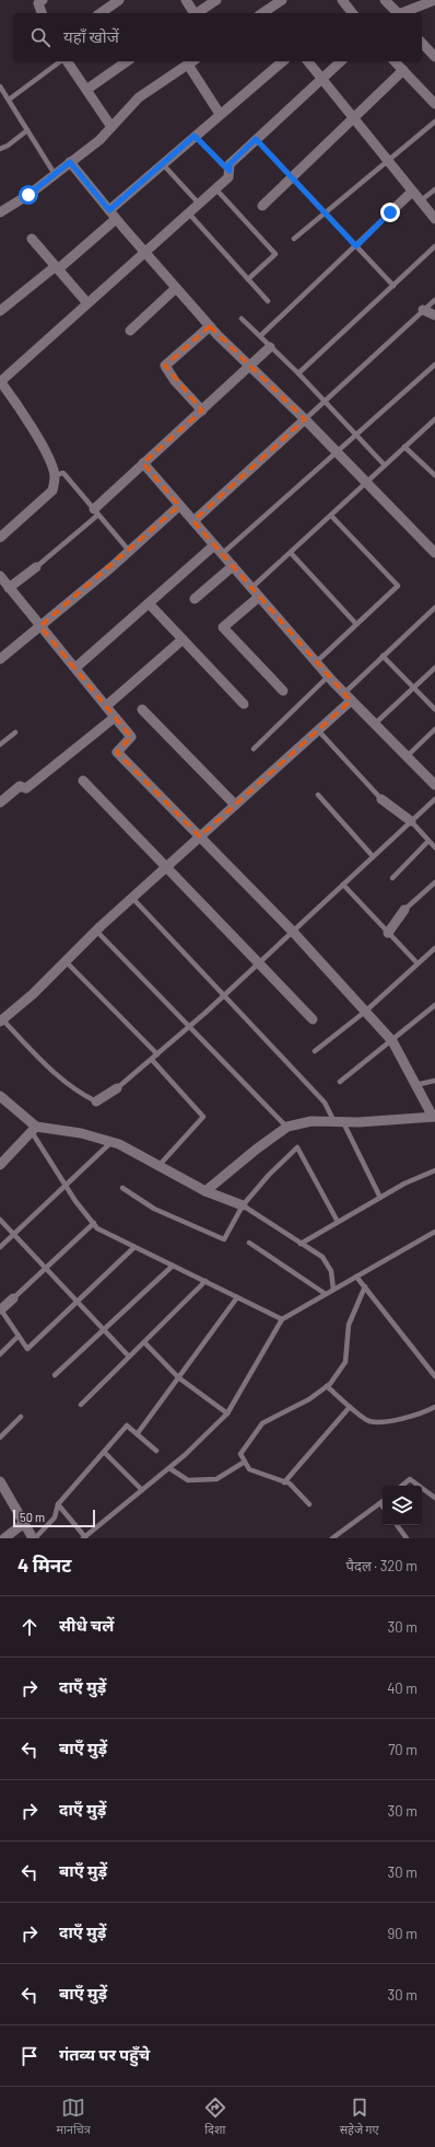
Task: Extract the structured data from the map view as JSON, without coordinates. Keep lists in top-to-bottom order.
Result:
{
  "scale_bar": "50 m",
  "page": {
    "search": "यहाँ खोजें",
    "scale": "50 m",
    "heading": ["4 मिनट", "पैदल · 320 m"],
    "list": [
      ["सीधे चलें", "30 m"],
      ["दाएँ मुड़ें", "40 m"],
      ["बाएँ मुड़ें", "70 m"],
      ["दाएँ मुड़ें", "30 m"],
      ["बाएँ मुड़ें", "30 m"],
      ["दाएँ मुड़ें", "90 m"],
      ["बाएँ मुड़ें", "30 m"],
      "गंतव्य पर पहुँचे"
    ],
    "nav": ["मानचित्र", "दिशा", "सहेजे गए"]
  }
}
